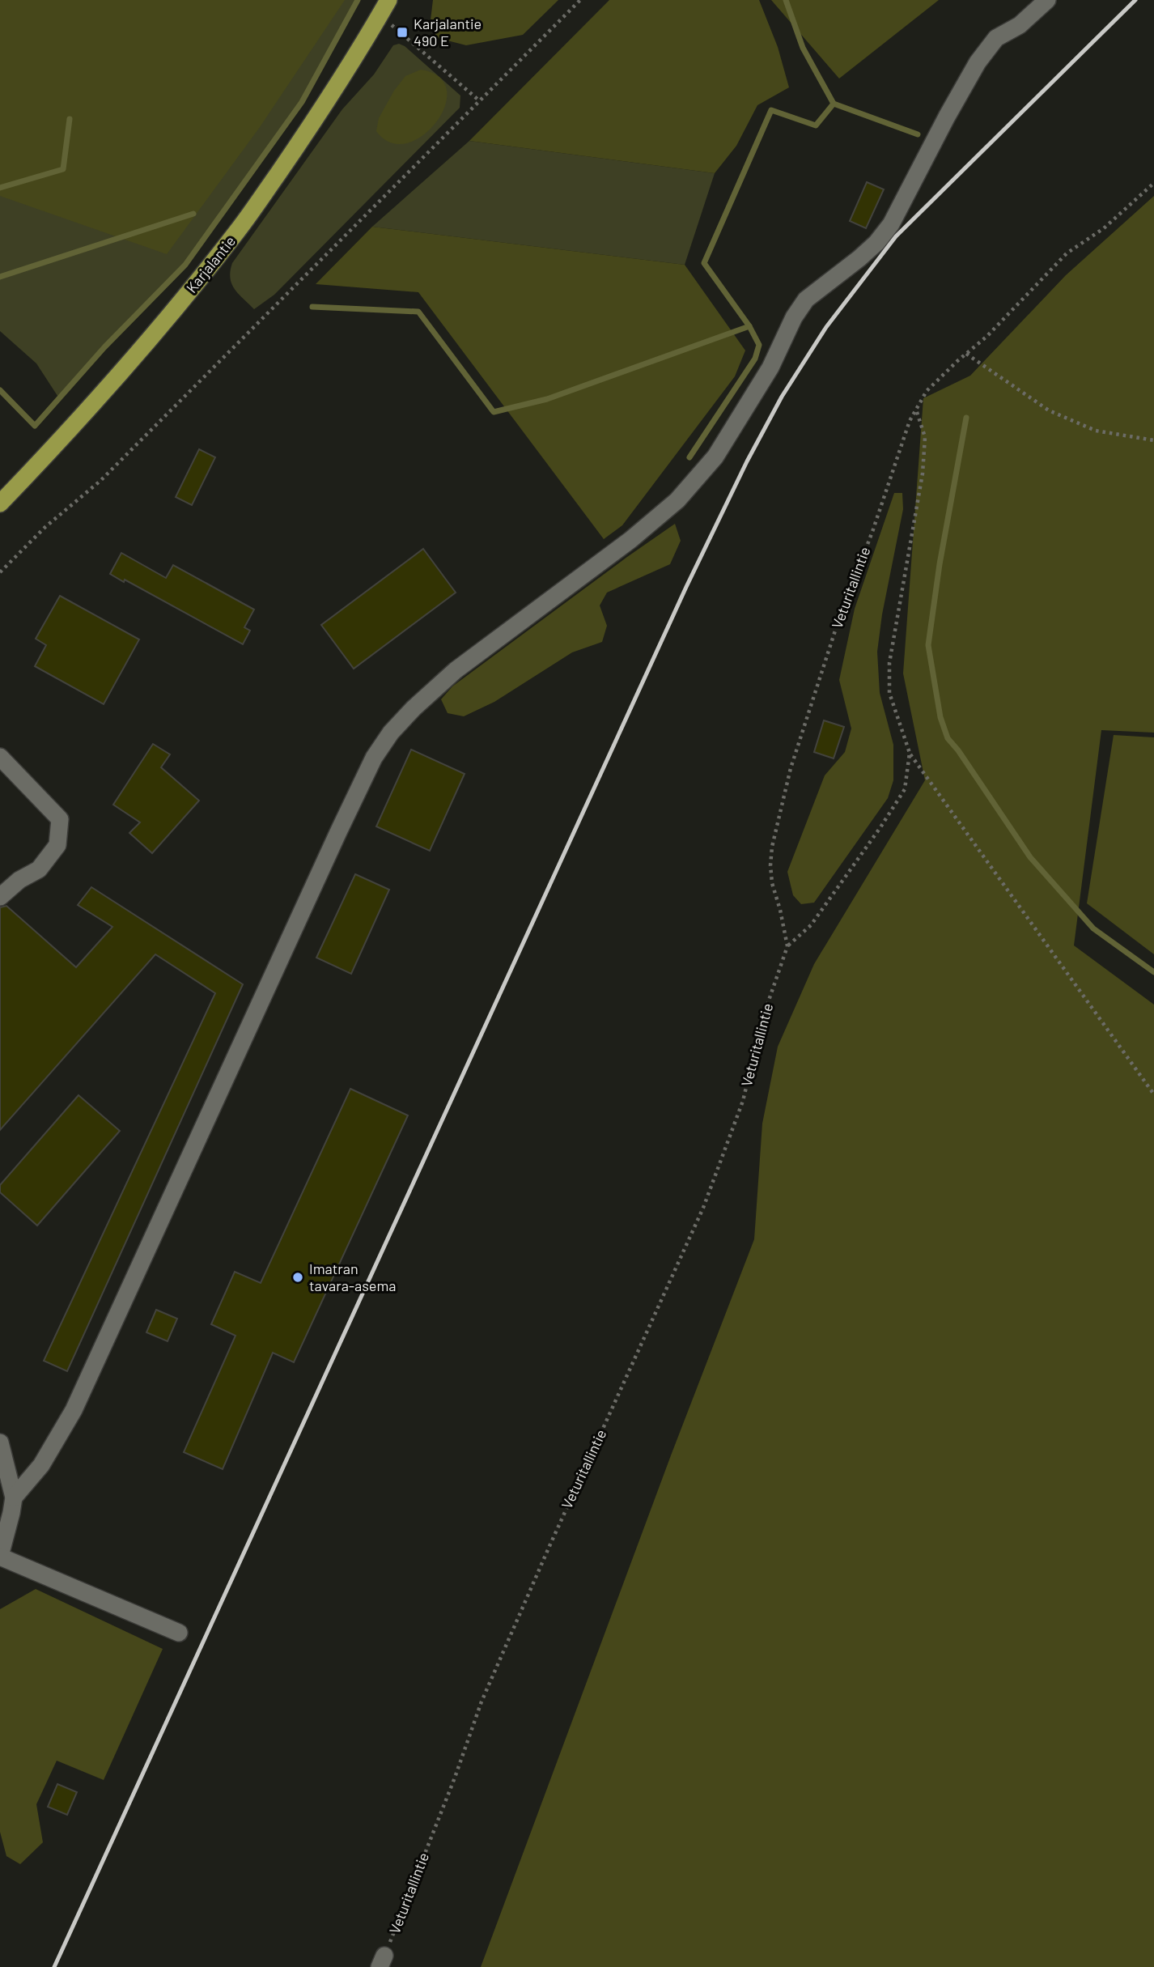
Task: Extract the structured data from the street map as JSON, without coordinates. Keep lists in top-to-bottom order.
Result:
{
  "streets": {
    "main road": ["Karjalantie"],
    "path": ["Veturitallintie"]
  },
  "places": {
    "transit": ["Karjalantie 490 E"],
    "other": ["Imatran tavara-asema"]
  }
}
